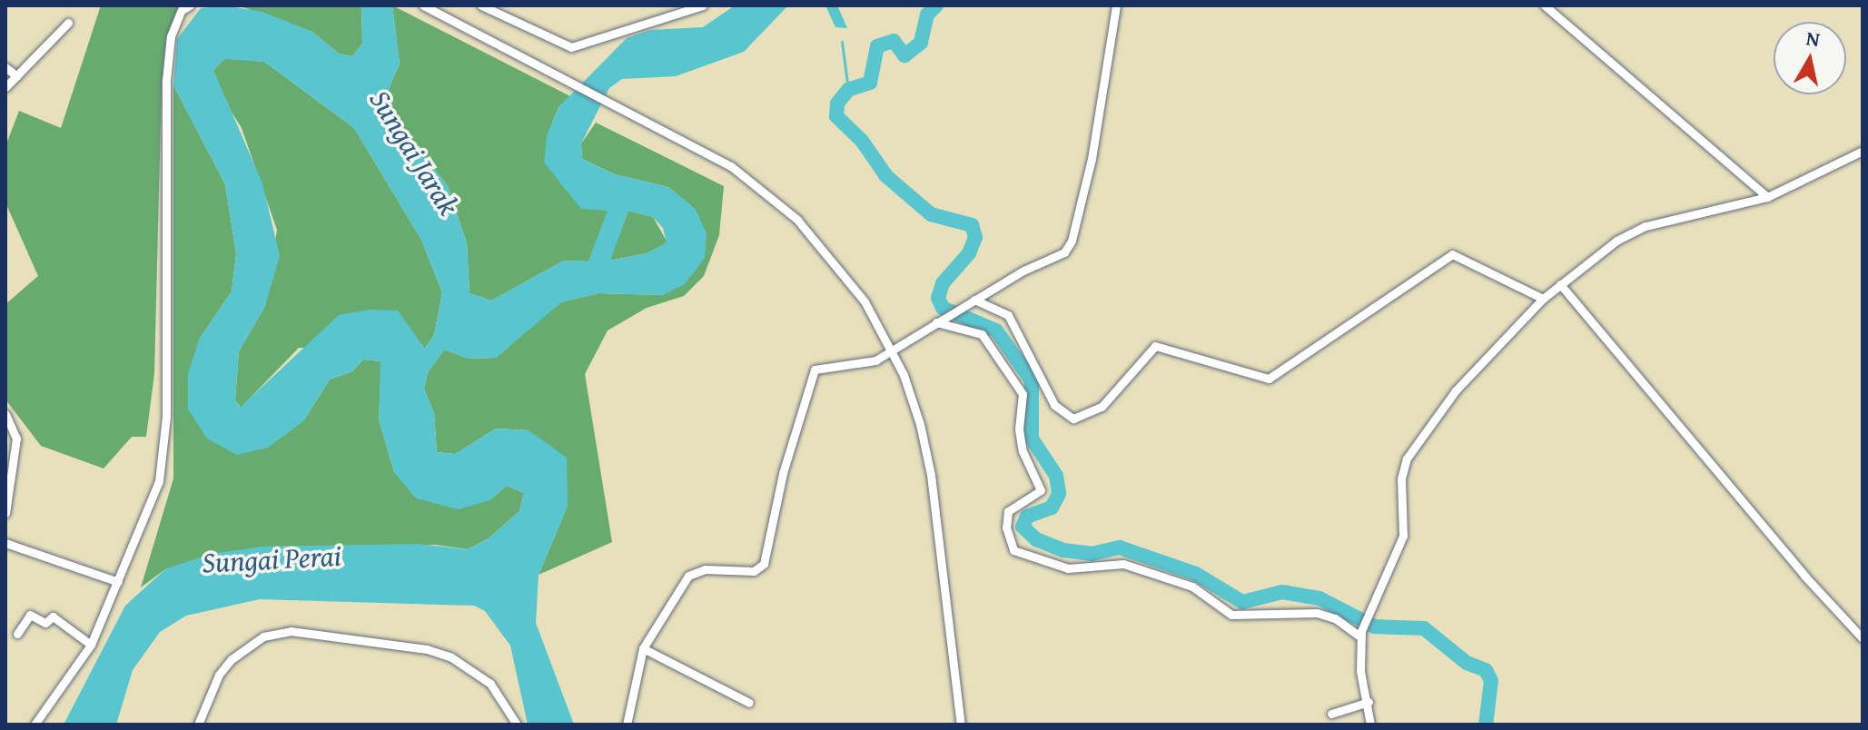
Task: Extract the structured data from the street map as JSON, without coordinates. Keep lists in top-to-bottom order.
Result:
{
  "water": ["Sungai Jarak", "Sungai Perai"],
  "north": "top"
}
